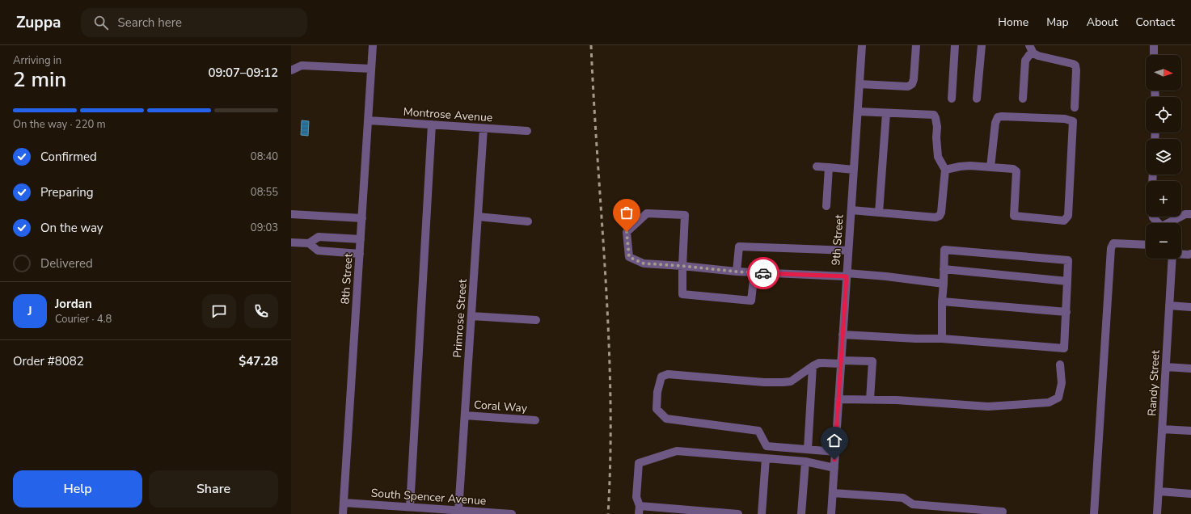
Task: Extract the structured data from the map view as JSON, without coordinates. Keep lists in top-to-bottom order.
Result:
{
  "streets": {
    "street": [
      "Montrose Avenue",
      "9th Street",
      "8th Street",
      "Primrose Street",
      "Randy Street",
      "Coral Way",
      "South Spencer Avenue"
    ]
  },
  "crossings": [
    ["Montrose Avenue", "8th Street"],
    ["Montrose Avenue", "Primrose Street"],
    ["8th Street", "South Spencer Avenue"],
    ["Primrose Street", "Coral Way"],
    ["Primrose Street", "South Spencer Avenue"]
  ],
  "north": "right",
  "page": {
    "header": "Zuppa",
    "search": "Search here",
    "nav": [
      "Home",
      "Map",
      "About",
      "Contact"
    ],
    "heading": ["2 min", "Arriving in", "09:07–09:12"],
    "panel": [
      "Jordan",
      "Courier · 4.8",
      "Order #8082",
      "$47.28"
    ],
    "map_buttons": ["+", "−"],
    "bar": "On the way · 220 m",
    "list": [
      ["Confirmed", "08:40"],
      ["Preparing", "08:55"],
      ["On the way", "09:03"],
      "Delivered"
    ],
    "round": "J",
    "buttons": ["Help", "Share"]
  }
}
